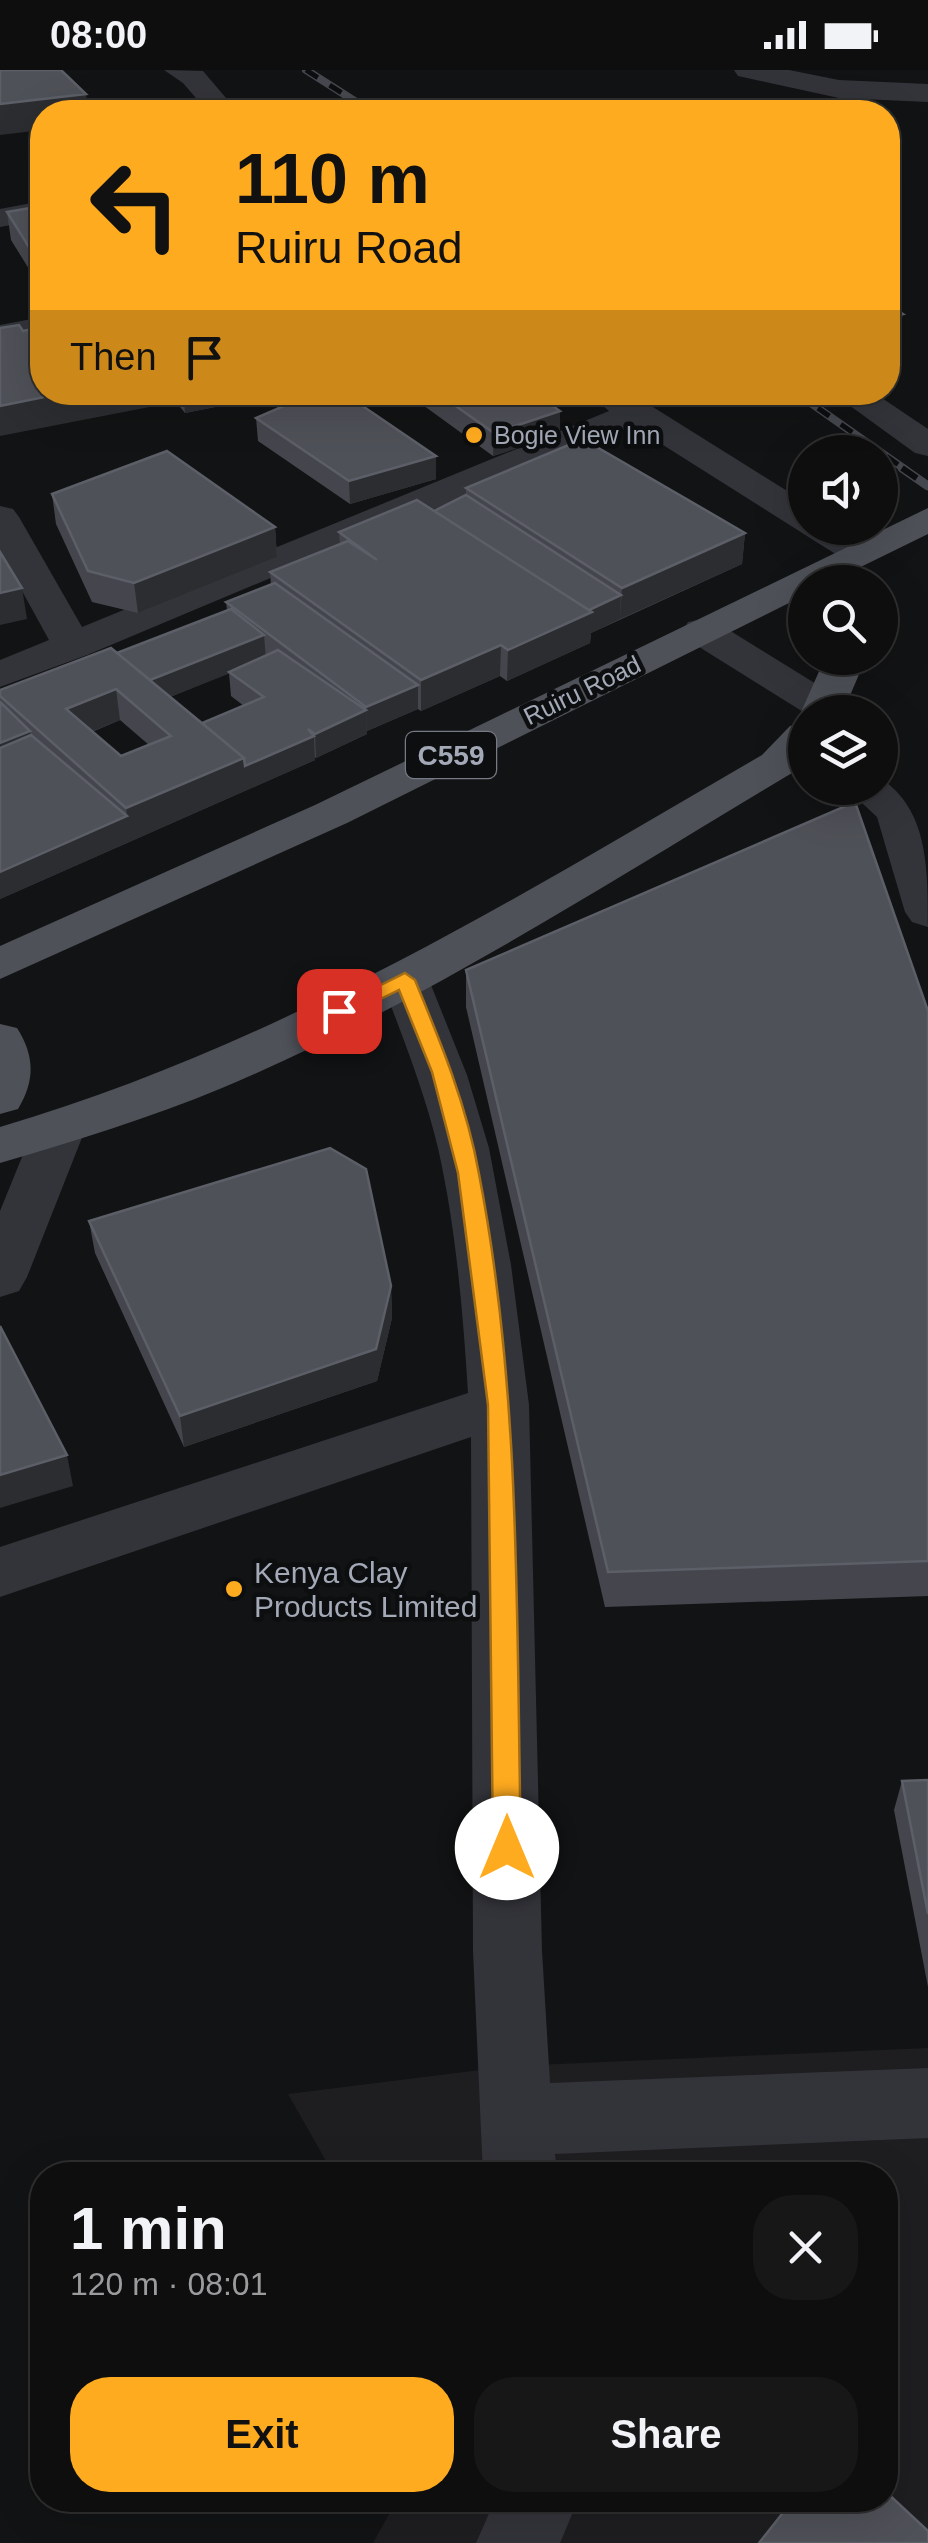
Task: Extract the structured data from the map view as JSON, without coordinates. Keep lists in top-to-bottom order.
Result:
{
  "streets": {
    "main road": ["Ruiru Road", "C559"]
  },
  "places": ["Bogie View Inn", "Kenya Clay Products Limited"],
  "page": {
    "status": "08:00",
    "turn": ["110 m", "Ruiru Road"],
    "then": "Then",
    "heading": ["1 min", "120 m · 08:01"],
    "buttons": ["Exit", "Share"]
  }
}
